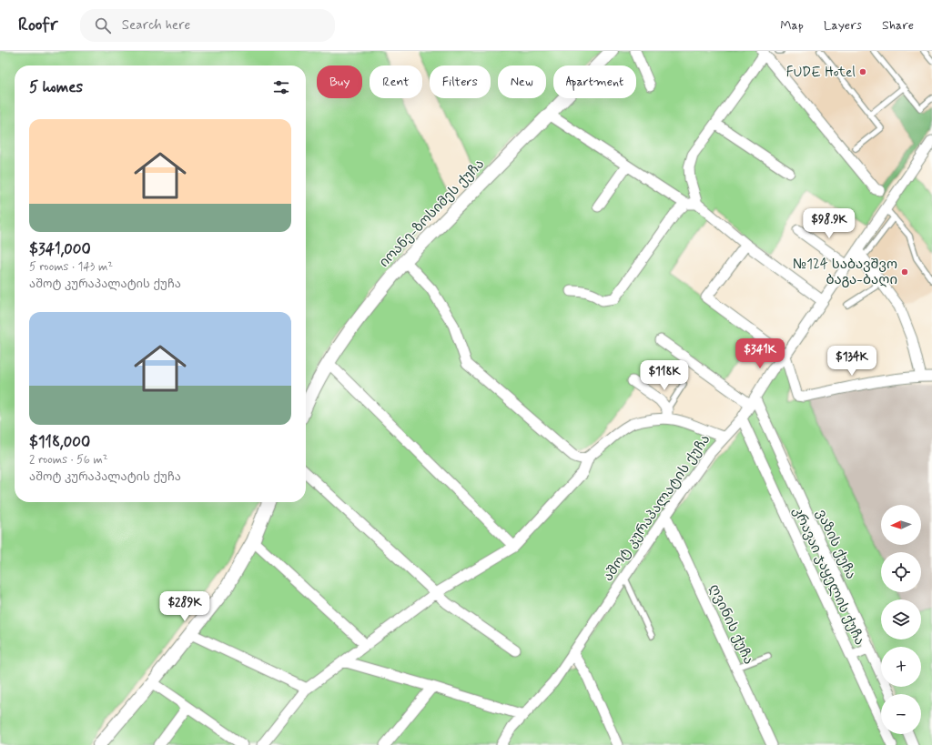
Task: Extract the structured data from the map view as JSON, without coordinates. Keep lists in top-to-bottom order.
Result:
{
  "streets": {
    "street": [
      "იოანე-ზოსიმეს ქუჩა",
      "აშოტ კურაპალატის ქუჩა",
      "ვაზის ქუჩა",
      "კრავაი ჯაყელის ქუჩა",
      "ღვინის ქუჩა"
    ]
  },
  "crossings": [
    ["აშოტ კურაპალატის ქუჩა", "ვაზის ქუჩა"],
    ["აშოტ კურაპალატის ქუჩა", "კრავაი ჯაყელის ქუჩა"],
    ["აშოტ კურაპალატის ქუჩა", "ღვინის ქუჩა"]
  ],
  "places": ["FUDE Hotel", "№124 საბავშვო ბაგა-ბაღი"],
  "north": "left",
  "page": {
    "header": "Roofr",
    "search": "Search here",
    "nav": ["Map", "Layers", "Share"],
    "chip": [
      "Buy",
      "Rent",
      "Filters",
      "New",
      "Apartment"
    ],
    "heading": "5 homes",
    "list": [
      {
        "name": "$341,000",
        "note": "5 rooms · 143 m² · აშოტ კურაპალატის ქუჩა"
      },
      {
        "name": "$118,000",
        "note": "2 rooms · 56 m² · აშოტ კურაპალატის ქუჩა"
      }
    ],
    "price": [
      "$98.9K",
      "$341K",
      "$134K",
      "$118K",
      "$289K"
    ],
    "map_buttons": ["+", "−"]
  }
}
